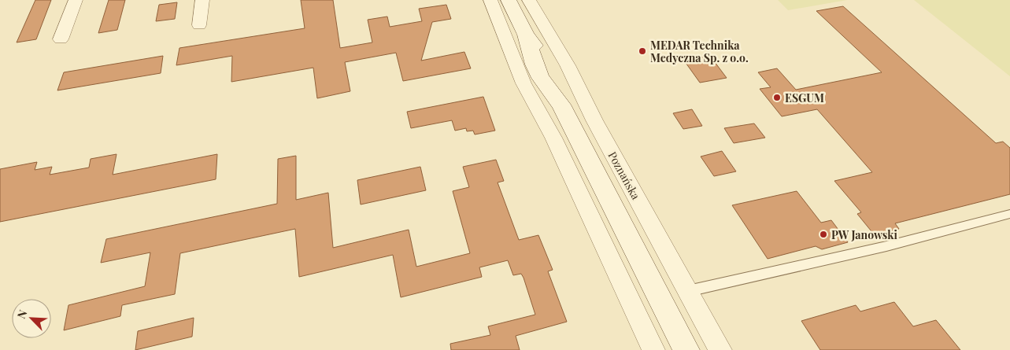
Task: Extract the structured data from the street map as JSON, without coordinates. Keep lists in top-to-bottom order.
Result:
{
  "streets": {
    "street": ["Poznańska"]
  },
  "places": ["MEDAR Technika Medyczna Sp. z o.o.", "ESGUM", "PW Janowski"],
  "north": "top left"
}
